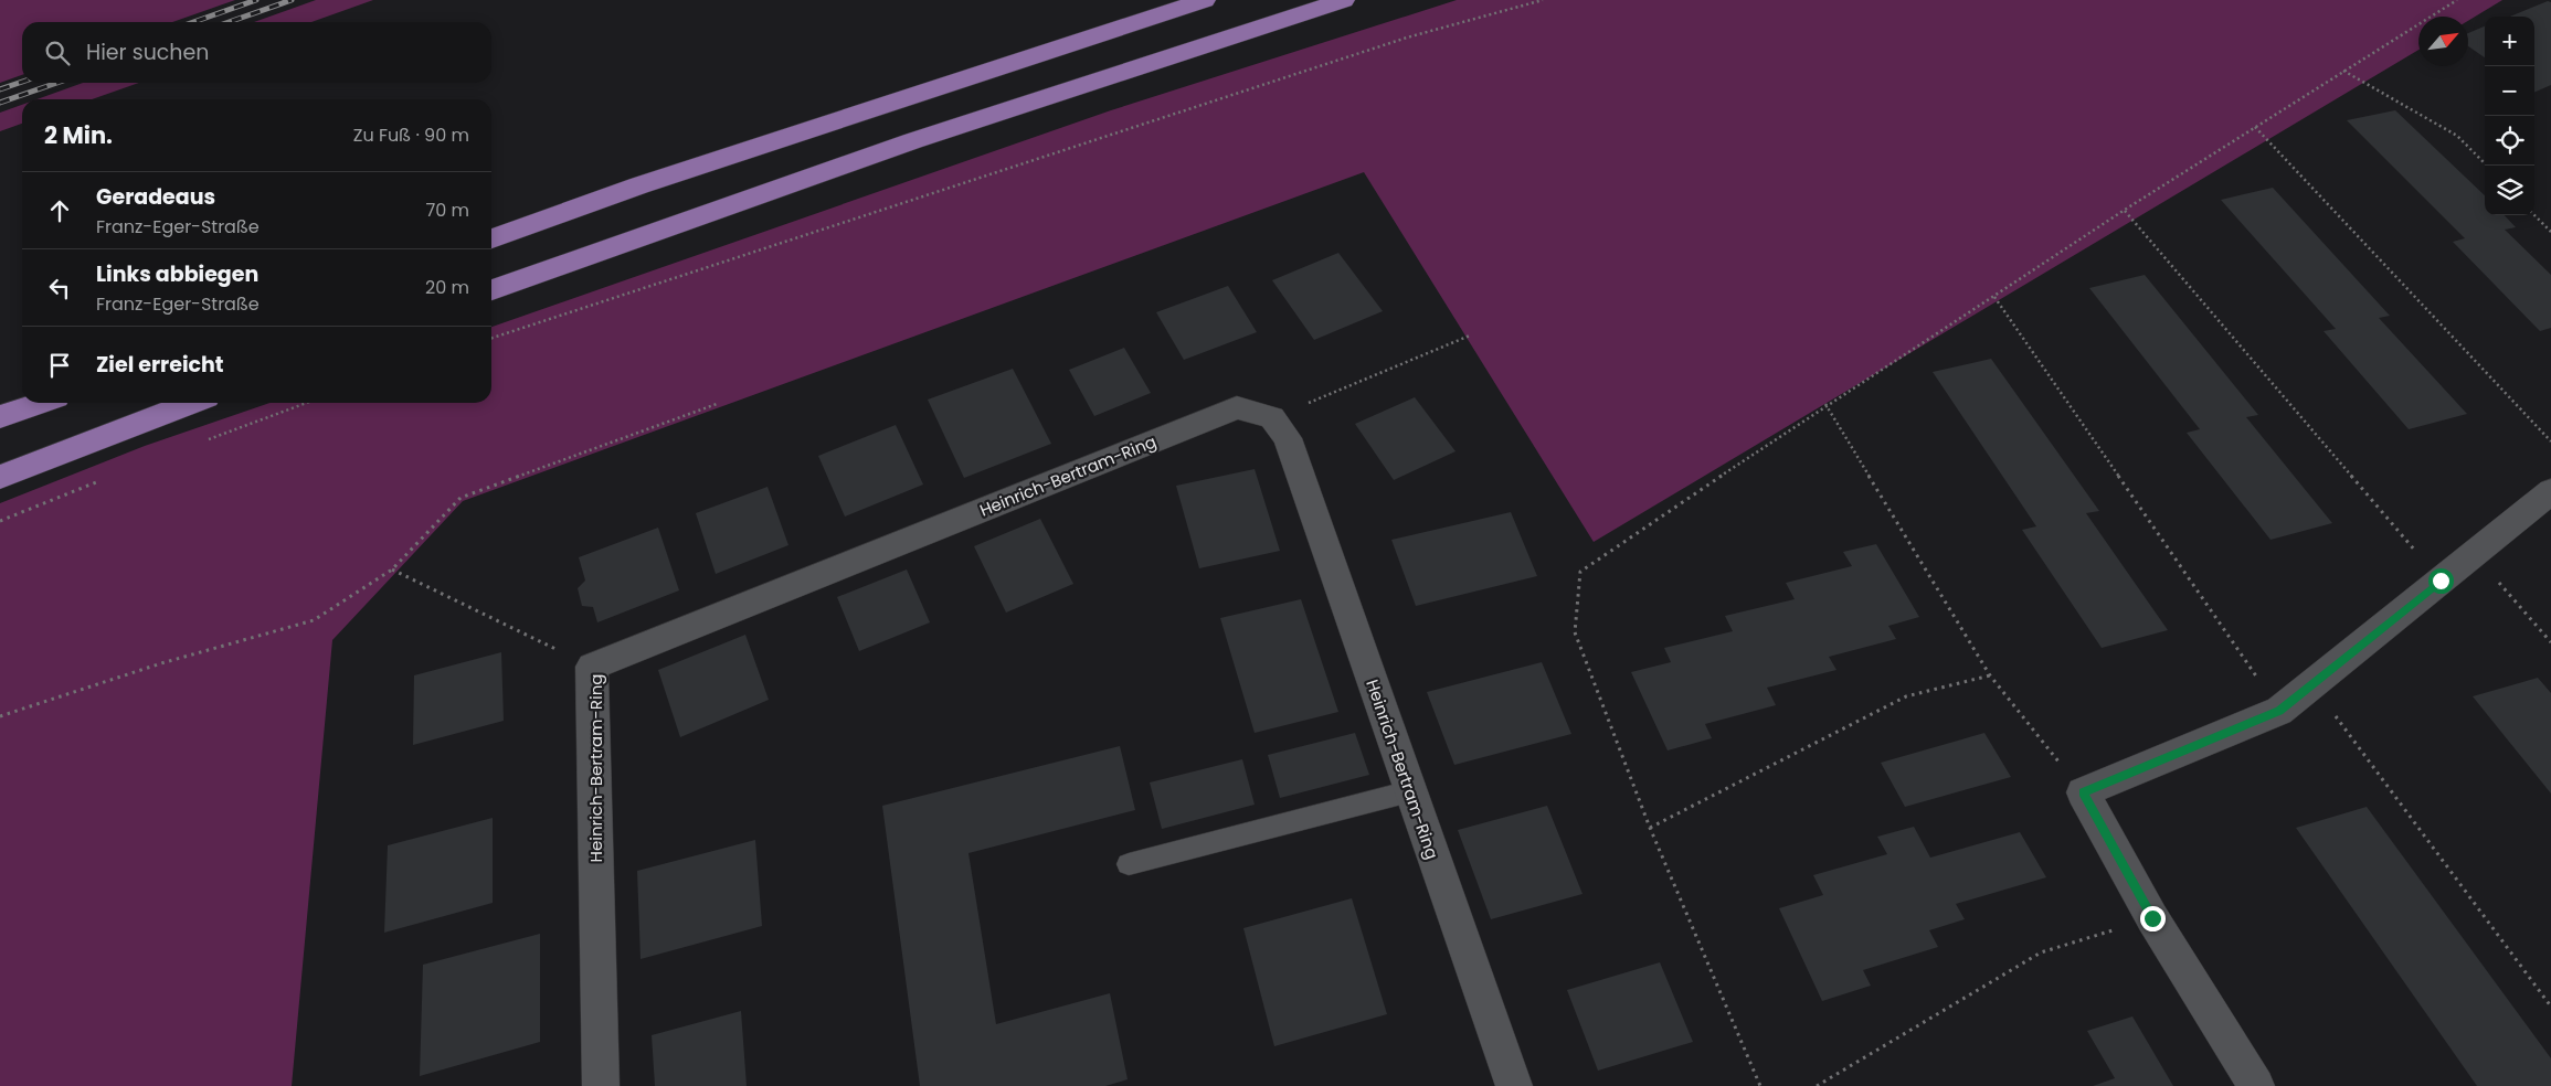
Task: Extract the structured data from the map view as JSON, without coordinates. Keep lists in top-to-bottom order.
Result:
{
  "streets": {
    "street": ["Heinrich-Bertram-Ring"]
  },
  "north": "top right",
  "page": {
    "map_buttons": ["+", "−"],
    "search": "Hier suchen",
    "heading": ["2 Min.", "Zu Fuß · 90 m"],
    "list": [
      ["Geradeaus", "Franz-Eger-Straße", "70 m"],
      ["Links abbiegen", "Franz-Eger-Straße", "20 m"],
      "Ziel erreicht"
    ]
  }
}
